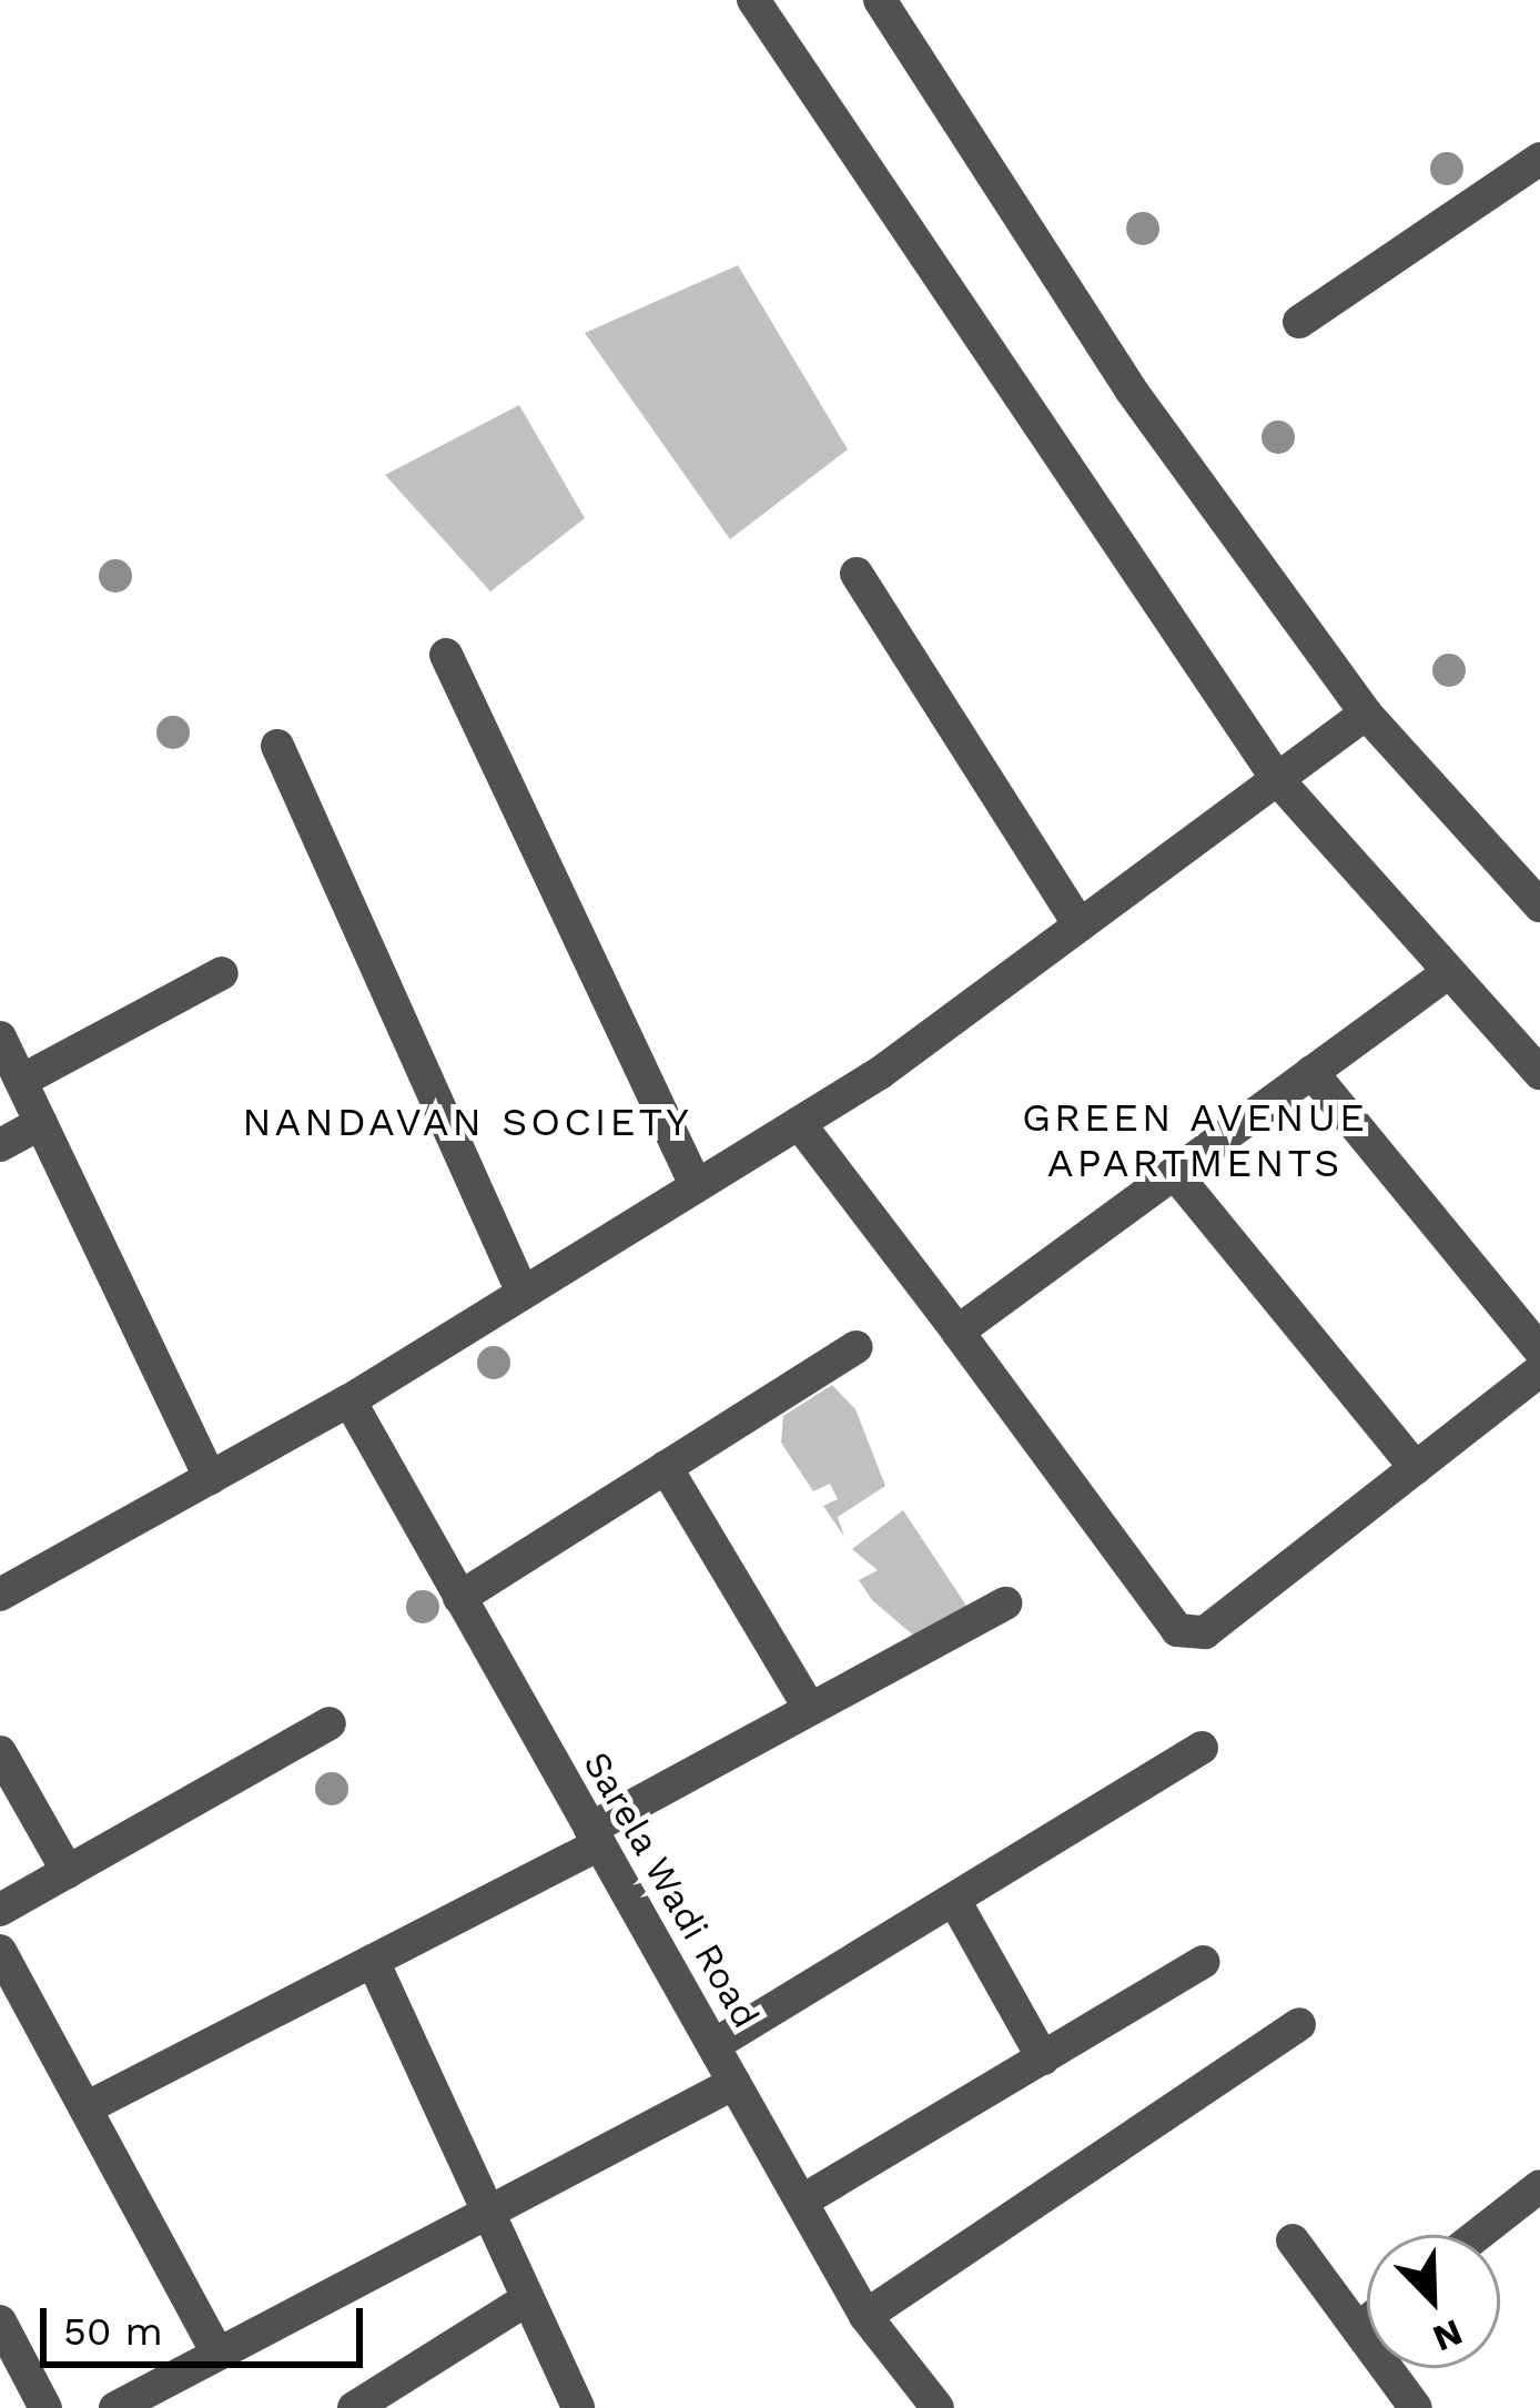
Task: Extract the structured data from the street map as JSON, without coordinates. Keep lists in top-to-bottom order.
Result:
{
  "streets": {
    "street": ["Sarela Wadi Road"]
  },
  "districts": ["GREEN AVENUE APARTMENTS", "NANDAVAN SOCIETY"],
  "scale_bar": "50 m",
  "north": "bottom right"
}
